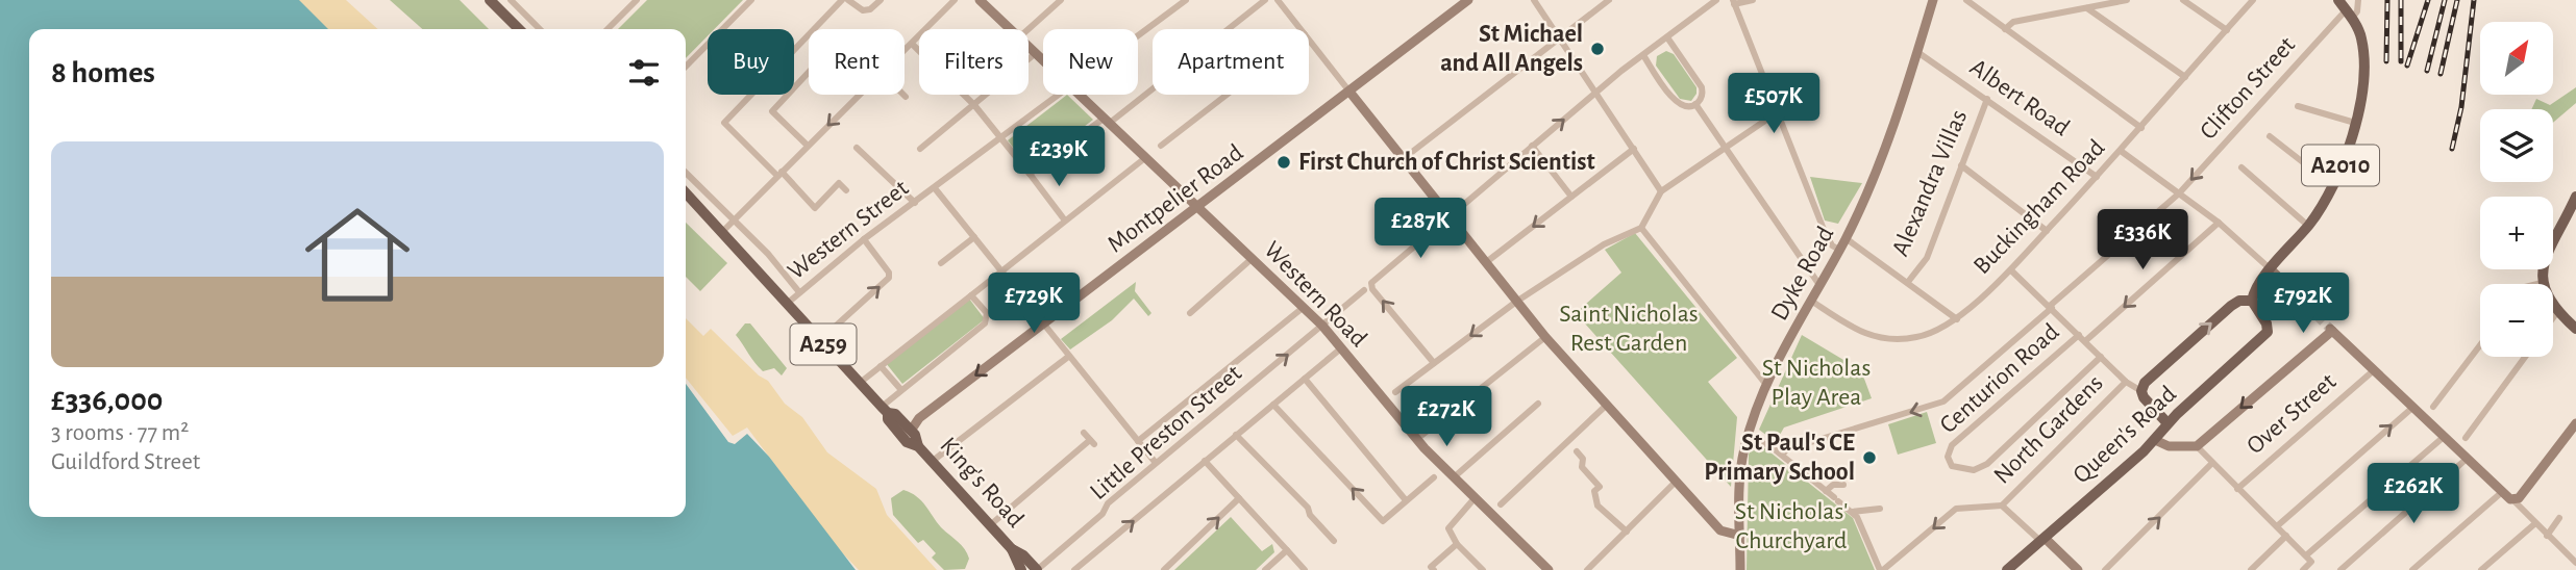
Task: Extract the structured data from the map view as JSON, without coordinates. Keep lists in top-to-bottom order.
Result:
{
  "streets": {
    "main road": [
      "A2010",
      "A259",
      "Queen's Road",
      "King's Road"
    ],
    "street": [
      "Clifton Street",
      "Albert Road",
      "Alexandra Villas",
      "Montpelier Road",
      "Buckingham Road",
      "Western Street",
      "Dyke Road",
      "Western Road",
      "Centurion Road",
      "Over Street",
      "North Gardens",
      "Little Preston Street"
    ]
  },
  "crossings": [
    ["Clifton Street", "A2010"],
    ["Albert Road", "Alexandra Villas"],
    ["Albert Road", "Buckingham Road"],
    ["Albert Road", "Dyke Road"],
    ["A2010", "Queen's Road"],
    ["Montpelier Road", "Western Road"],
    ["Montpelier Road", "King's Road"],
    ["Buckingham Road", "Dyke Road"],
    ["Western Street", "King's Road"],
    ["Western Road", "Little Preston Street"],
    ["A259", "King's Road"],
    ["Little Preston Street", "King's Road"]
  ],
  "one_way": ["Clifton Street"],
  "parks": ["Saint Nicholas Rest Garden", "St Nicholas Play Area", "St Nicholas' Churchyard"],
  "places": ["St Michael and All Angels", "First Church of Christ Scientist", "St Paul's CE Primary School"],
  "north": "top right",
  "page": {
    "map_buttons": ["+", "−"],
    "chip": [
      "Buy",
      "Rent",
      "Filters",
      "New",
      "Apartment"
    ],
    "heading": "8 homes",
    "price": [
      "£507K",
      "£239K",
      "£287K",
      "£336K",
      "£729K",
      "£792K",
      "£272K",
      "£262K"
    ],
    "list": [
      {
        "name": "£336,000",
        "note": "3 rooms · 77 m² · Guildford Street"
      }
    ]
  }
}
